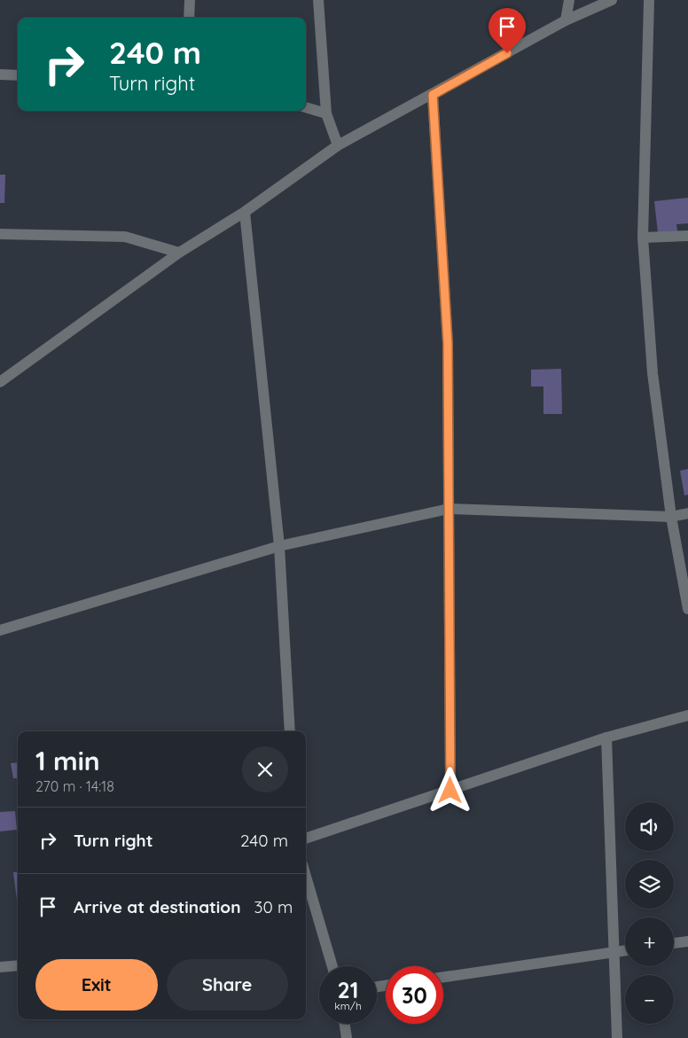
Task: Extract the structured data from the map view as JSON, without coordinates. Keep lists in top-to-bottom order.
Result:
{
  "page": {
    "turn": ["240 m", "Turn right"],
    "heading": ["1 min", "270 m · 14:18"],
    "map_buttons": ["+", "−"],
    "list": [
      {
        "name": "Turn right",
        "value": "240 m"
      },
      {
        "name": "Arrive at destination",
        "value": "30 m"
      }
    ],
    "buttons": ["Exit", "Share"],
    "speed": "21 km/h",
    "limit": "30"
  }
}
